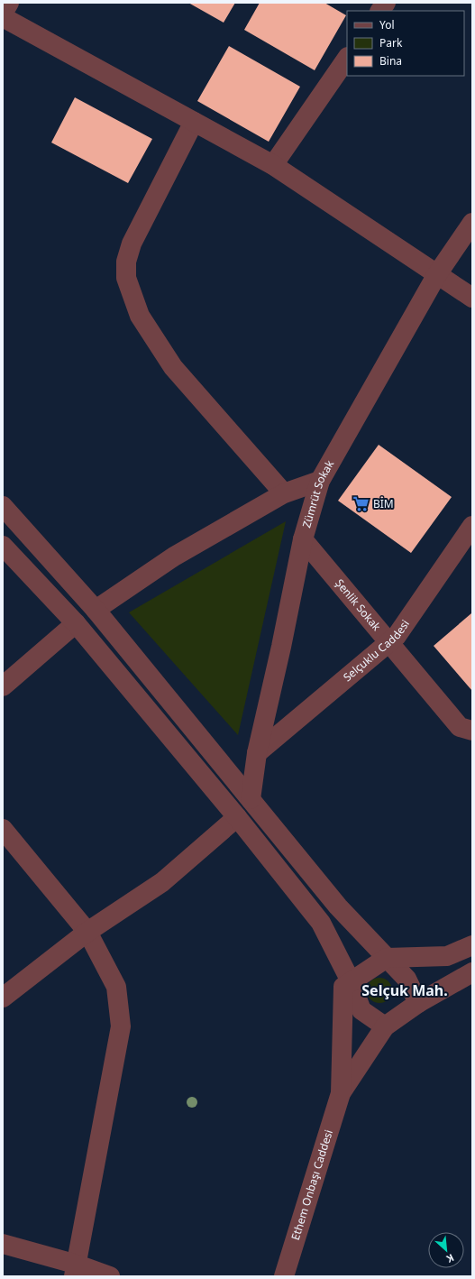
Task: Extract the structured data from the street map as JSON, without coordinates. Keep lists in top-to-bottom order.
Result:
{
  "streets": {
    "street": [
      "Zümrüt Sokak",
      "Şenlik Sokak",
      "Selçuklu Caddesi",
      "Ethem Onbaşı Caddesi"
    ]
  },
  "crossings": [
    ["Zümrüt Sokak", "Şenlik Sokak"],
    ["Zümrüt Sokak", "Selçuklu Caddesi"],
    ["Şenlik Sokak", "Selçuklu Caddesi"]
  ],
  "districts": ["Selçuk Mah."],
  "places": {
    "supermarket": ["BİM"]
  },
  "legend": ["Yol", "Park", "Bina"],
  "north": "bottom right"
}
